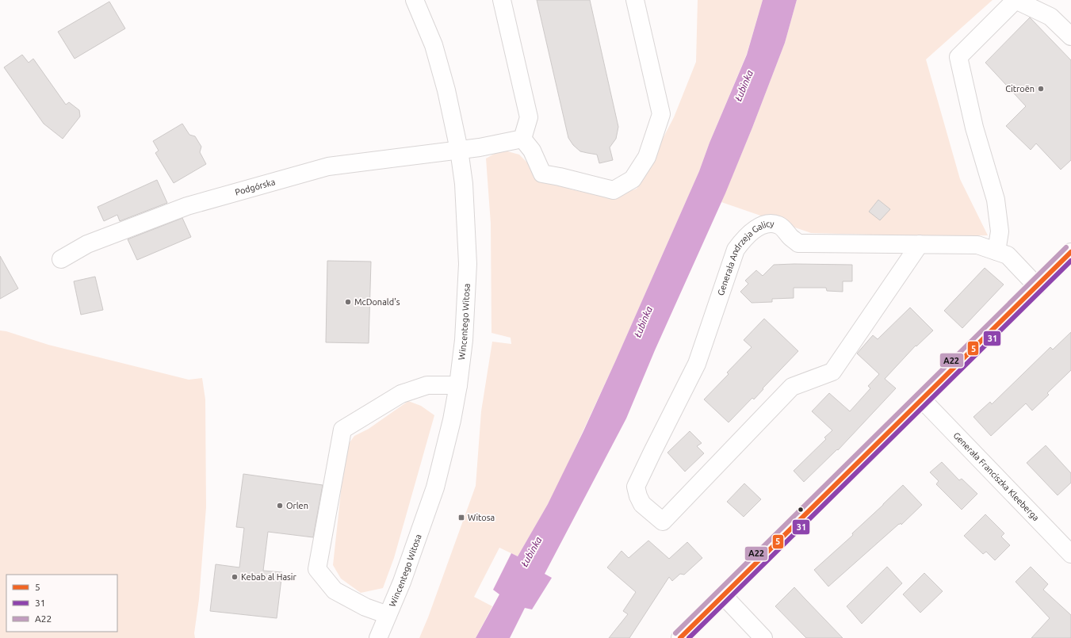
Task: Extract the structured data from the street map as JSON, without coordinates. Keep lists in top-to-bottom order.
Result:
{
  "streets": {
    "main road": [
      "Podgórska",
      "Generała Andrzeja Galicy",
      "Wincentego Witosa",
      "Generała Franciszka Kleeberga"
    ]
  },
  "crossings": [
    ["Podgórska", "Wincentego Witosa"]
  ],
  "water": ["Łubinka"],
  "places": {
    "other": [
      "Citroën",
      "McDonald's",
      "Orlen",
      "Kebab al Hasir"
    ],
    "transit": ["Witosa"]
  },
  "lines": ["transit line A22", "transit line 5", "transit line 31"],
  "legend": ["5", "31", "A22"]
}
